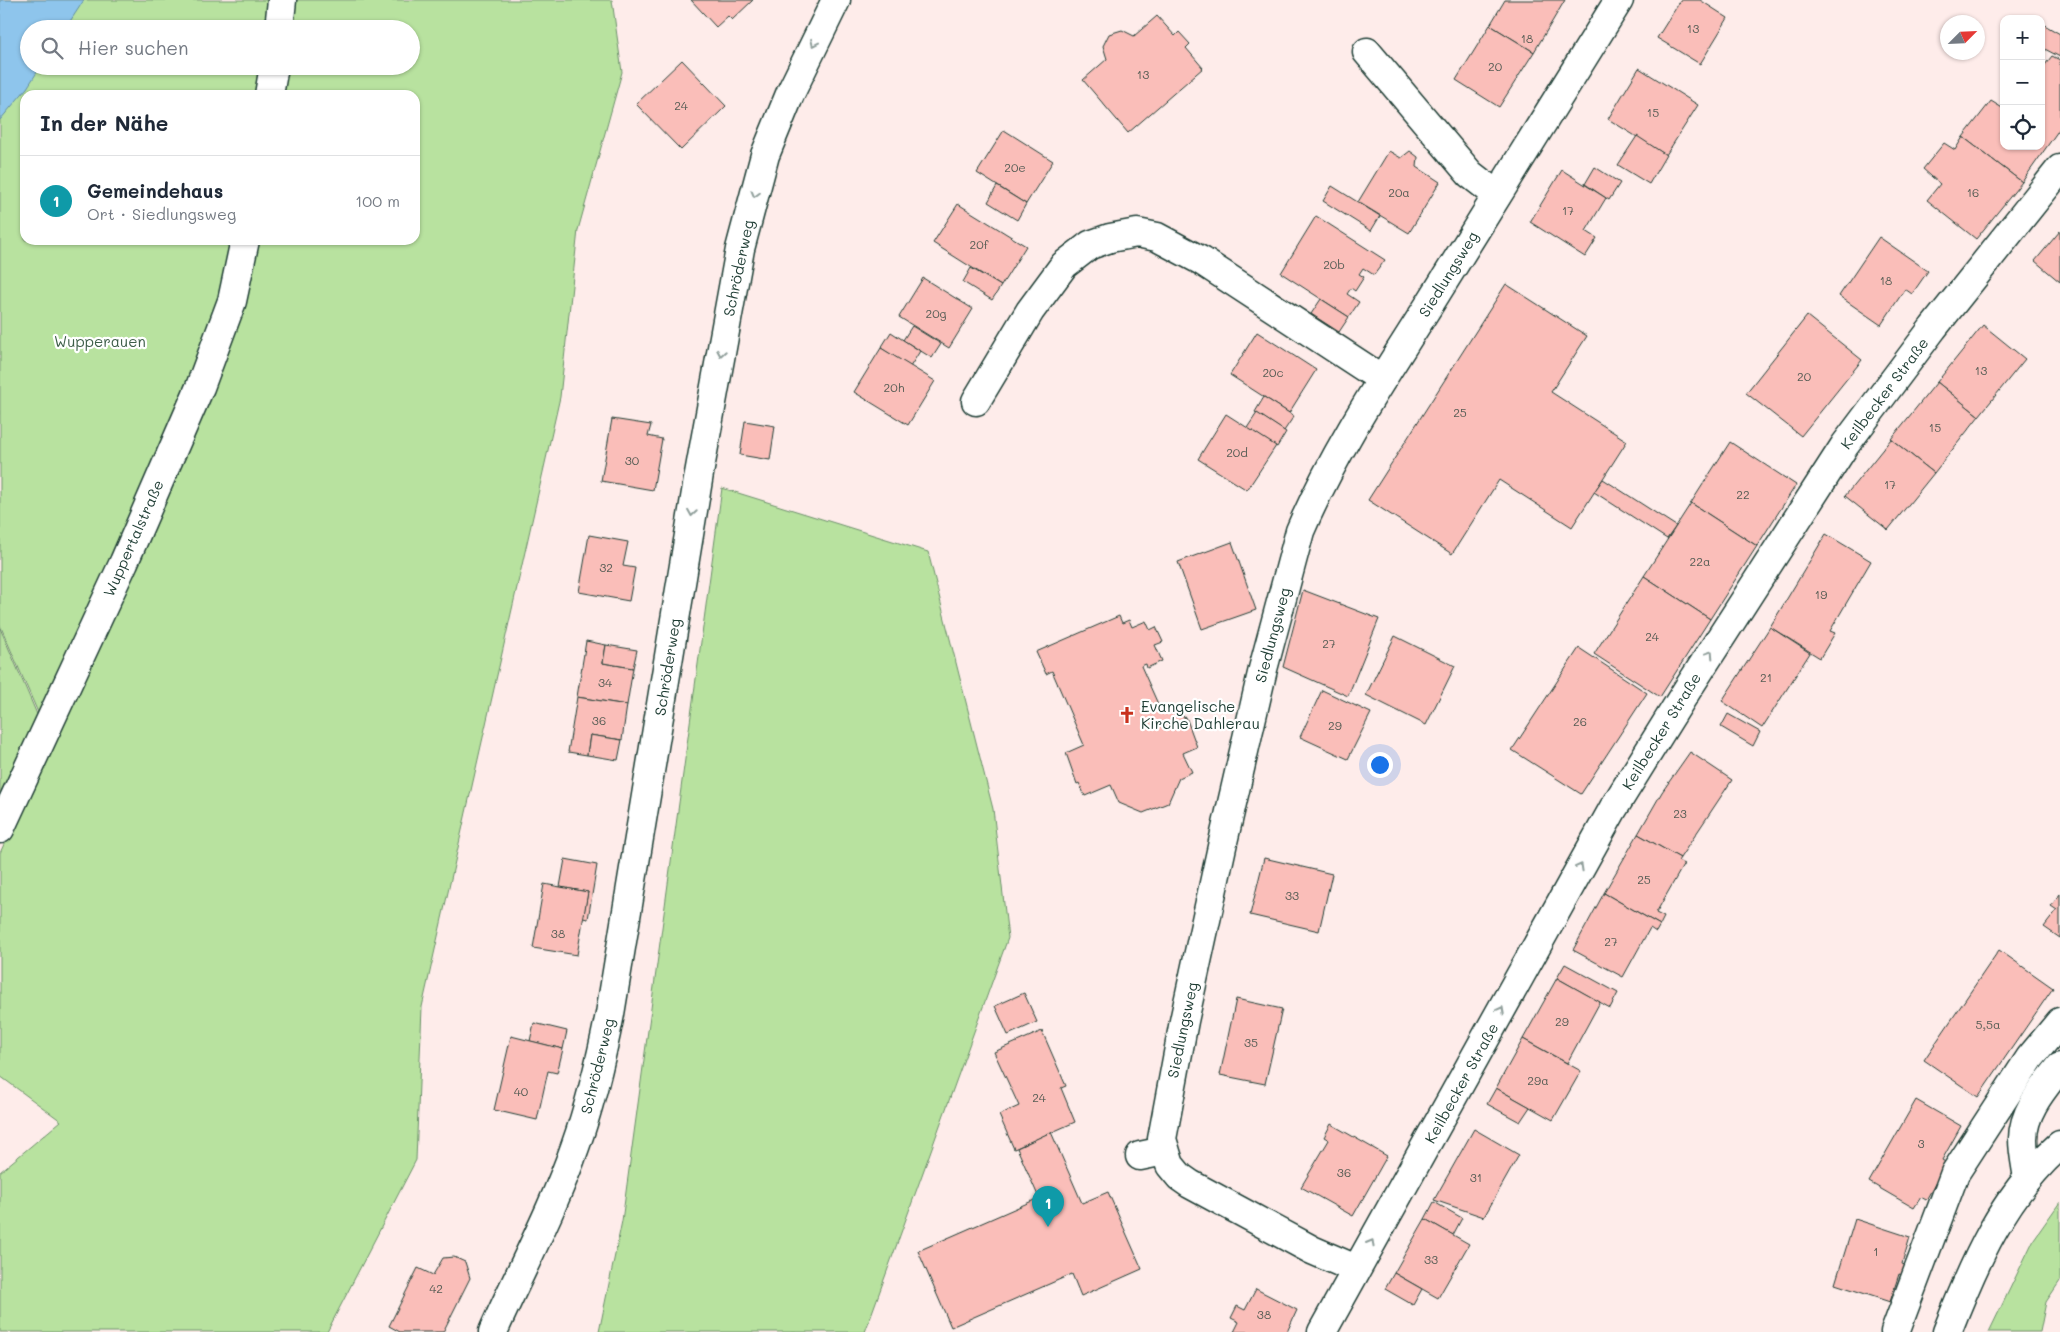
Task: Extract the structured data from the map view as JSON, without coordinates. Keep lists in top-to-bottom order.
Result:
{
  "streets": {
    "main road": [
      "Schröderweg",
      "Siedlungsweg",
      "Keilbecker Straße",
      "Wuppertalstraße"
    ]
  },
  "crossings": [
    ["Siedlungsweg", "Keilbecker Straße"]
  ],
  "one_way": ["Schröderweg", "Keilbecker Straße"],
  "parks": ["Wupperauen"],
  "places": {
    "church": ["Evangelische Kirche Dahlerau"]
  },
  "house_numbers": [
    "13",
    "18",
    "20",
    "13",
    "24",
    "15",
    "20e",
    "20a",
    "16",
    "17",
    "20f",
    "20b",
    "18",
    "20g",
    "13",
    "20c",
    "20",
    "20h",
    "25",
    "15",
    "20d",
    "30",
    "17",
    "22",
    "22a",
    "32",
    "19",
    "24",
    "27",
    "21",
    "34",
    "36",
    "26",
    "29",
    "23",
    "25",
    "33",
    "38",
    "27",
    "29",
    "5,5a",
    "35",
    "29a",
    "40",
    "24",
    "3",
    "36",
    "31",
    "1",
    "33",
    "42",
    "38"
  ],
  "north": "top right",
  "page": {
    "map_buttons": ["+", "−"],
    "search": "Hier suchen",
    "heading": "In der Nähe",
    "list": [
      {
        "mark": "1",
        "name": "Gemeindehaus",
        "note": "Ort · Siedlungsweg",
        "value": "100 m"
      }
    ],
    "pins": "1"
  }
}
